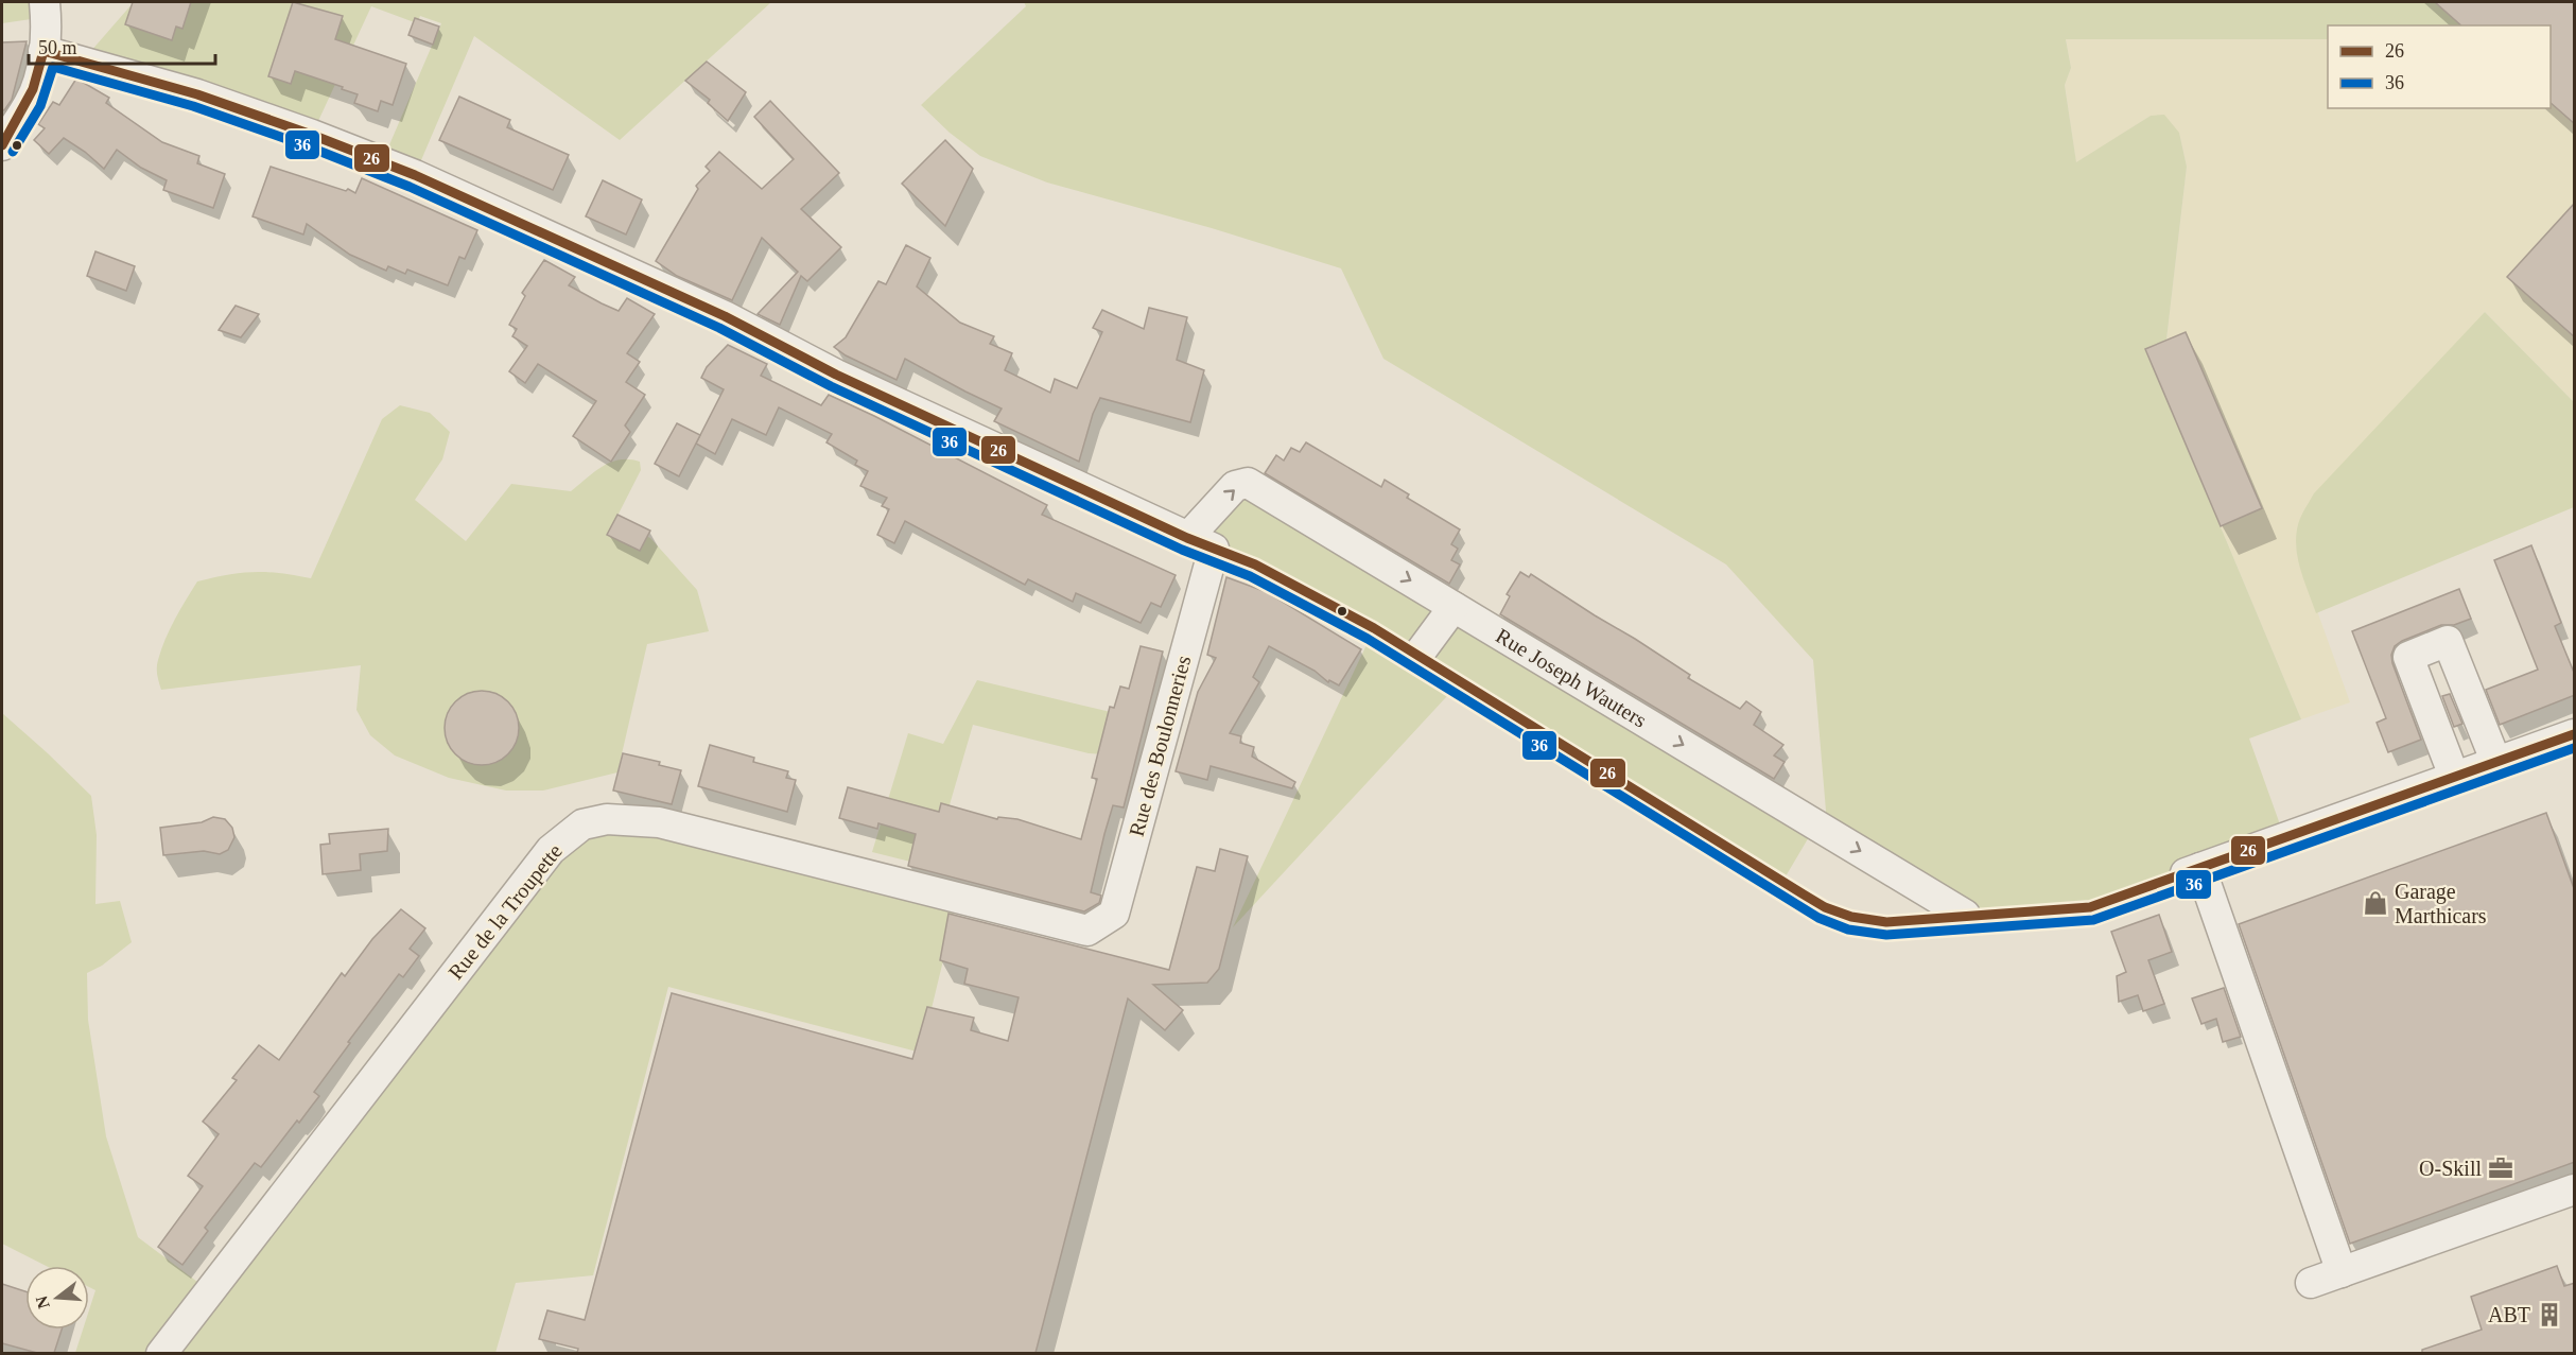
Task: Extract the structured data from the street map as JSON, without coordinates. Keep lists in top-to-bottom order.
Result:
{
  "streets": {
    "street": ["Rue Joseph Wauters", "Rue des Boulonneries", "Rue de la Troupette"]
  },
  "crossings": [
    ["Rue Joseph Wauters", "Rue des Boulonneries"],
    ["Rue des Boulonneries", "Rue de la Troupette"]
  ],
  "one_way": ["Rue Joseph Wauters"],
  "places": {
    "shop": ["Garage Marthicars"],
    "office": ["O-Skill"],
    "building": ["ABT"]
  },
  "lines": ["transit line 26", "transit line 36"],
  "legend": ["26", "36"],
  "scale_bar": "50 m",
  "north": "left"
}
